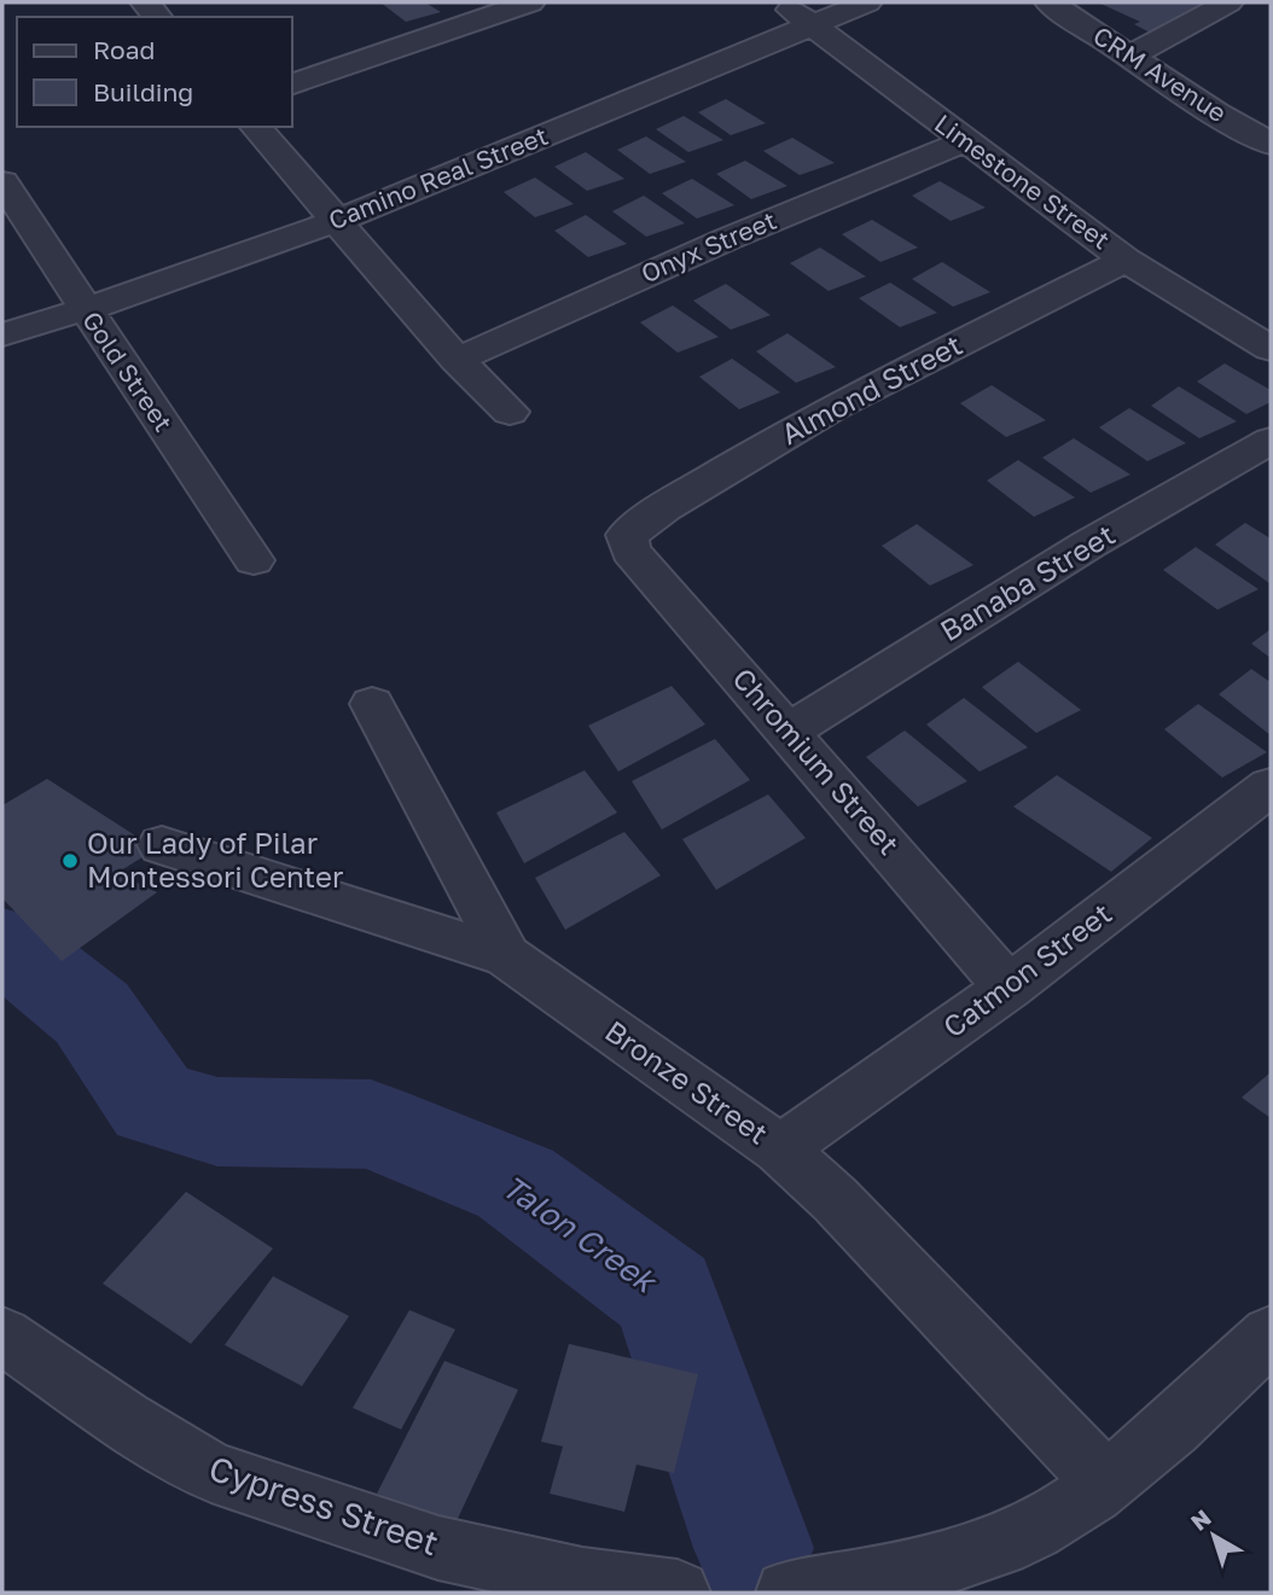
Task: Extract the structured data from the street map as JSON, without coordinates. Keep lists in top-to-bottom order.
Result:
{
  "streets": {
    "street": [
      "CRM Avenue",
      "Camino Real Street",
      "Limestone Street",
      "Onyx Street",
      "Gold Street",
      "Almond Street",
      "Banaba Street",
      "Chromium Street",
      "Catmon Street",
      "Bronze Street",
      "Cypress Street"
    ]
  },
  "crossings": [
    ["Camino Real Street", "Limestone Street"],
    ["Camino Real Street", "Gold Street"],
    ["Limestone Street", "Onyx Street"],
    ["Limestone Street", "Almond Street"],
    ["Almond Street", "Chromium Street"],
    ["Banaba Street", "Chromium Street"],
    ["Chromium Street", "Catmon Street"],
    ["Catmon Street", "Bronze Street"]
  ],
  "water": ["Talon Creek"],
  "places": ["Our Lady of Pilar Montessori Center"],
  "legend": ["Road", "Building"],
  "north": "top left"
}
